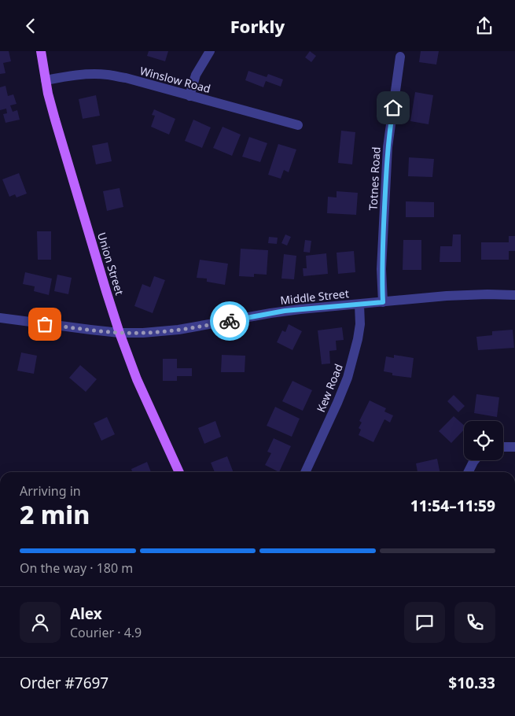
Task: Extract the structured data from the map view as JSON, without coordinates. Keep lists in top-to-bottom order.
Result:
{
  "streets": {
    "main road": ["Union Street"],
    "street": [
      "Winslow Road",
      "Totnes Road",
      "Middle Street",
      "Kew Road"
    ]
  },
  "crossings": [
    ["Winslow Road", "Union Street"],
    ["Totnes Road", "Middle Street"],
    ["Union Street", "Middle Street"],
    ["Middle Street", "Kew Road"]
  ],
  "page": {
    "header": "Forkly",
    "heading": ["2 min", "Arriving in", "11:54–11:59"],
    "panel": [
      "Alex",
      "Courier · 4.9",
      "Order #7697",
      "$10.33"
    ],
    "bar": "On the way · 180 m"
  }
}
